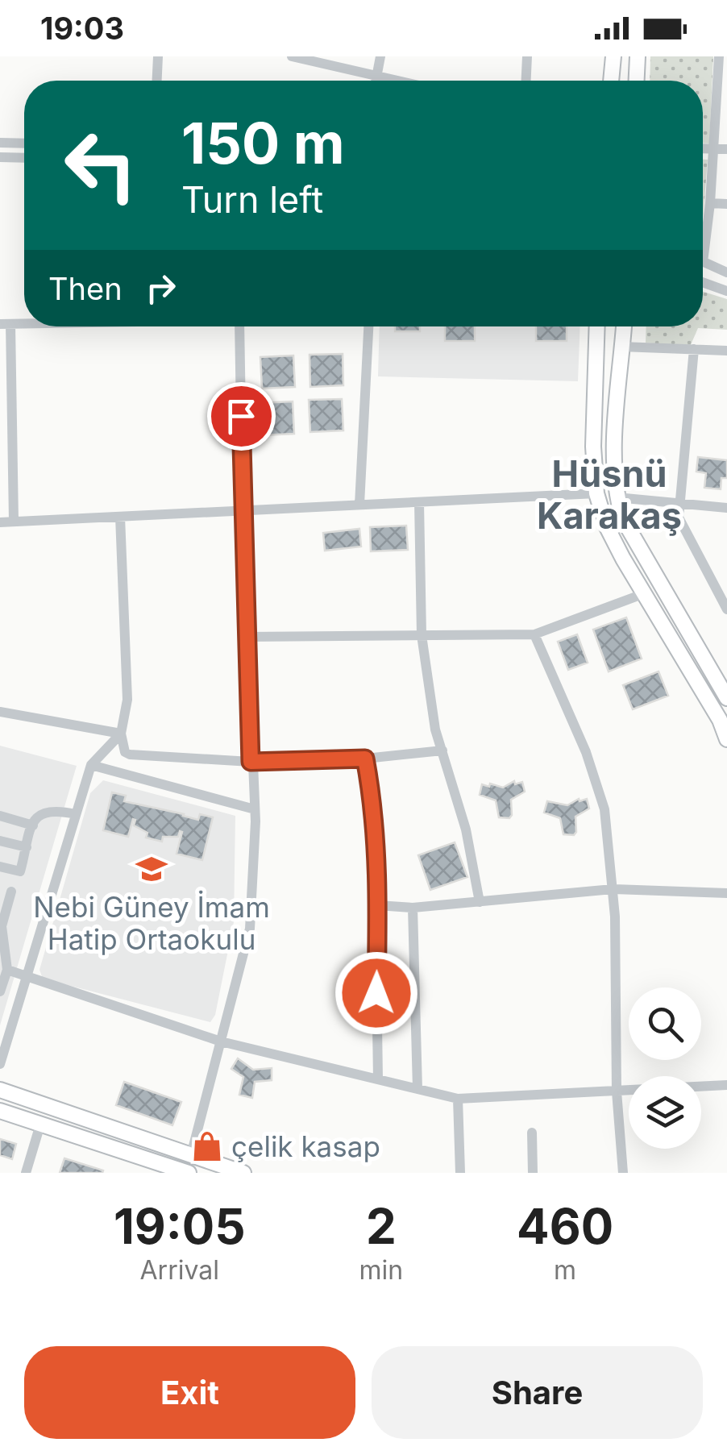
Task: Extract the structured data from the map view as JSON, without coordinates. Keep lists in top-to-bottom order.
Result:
{
  "districts": ["Hüsnü Karakaş"],
  "places": {
    "school or university": ["Nebi Güney İmam Hatip Ortaokulu"],
    "shop": ["çelik kasap"]
  },
  "page": {
    "status": "19:03",
    "turn": ["150 m", "Turn left"],
    "then": "Then",
    "eta": [
      "19:05",
      "Arrival",
      "2",
      "min",
      "460",
      "m"
    ],
    "buttons": ["Exit", "Share"]
  }
}
